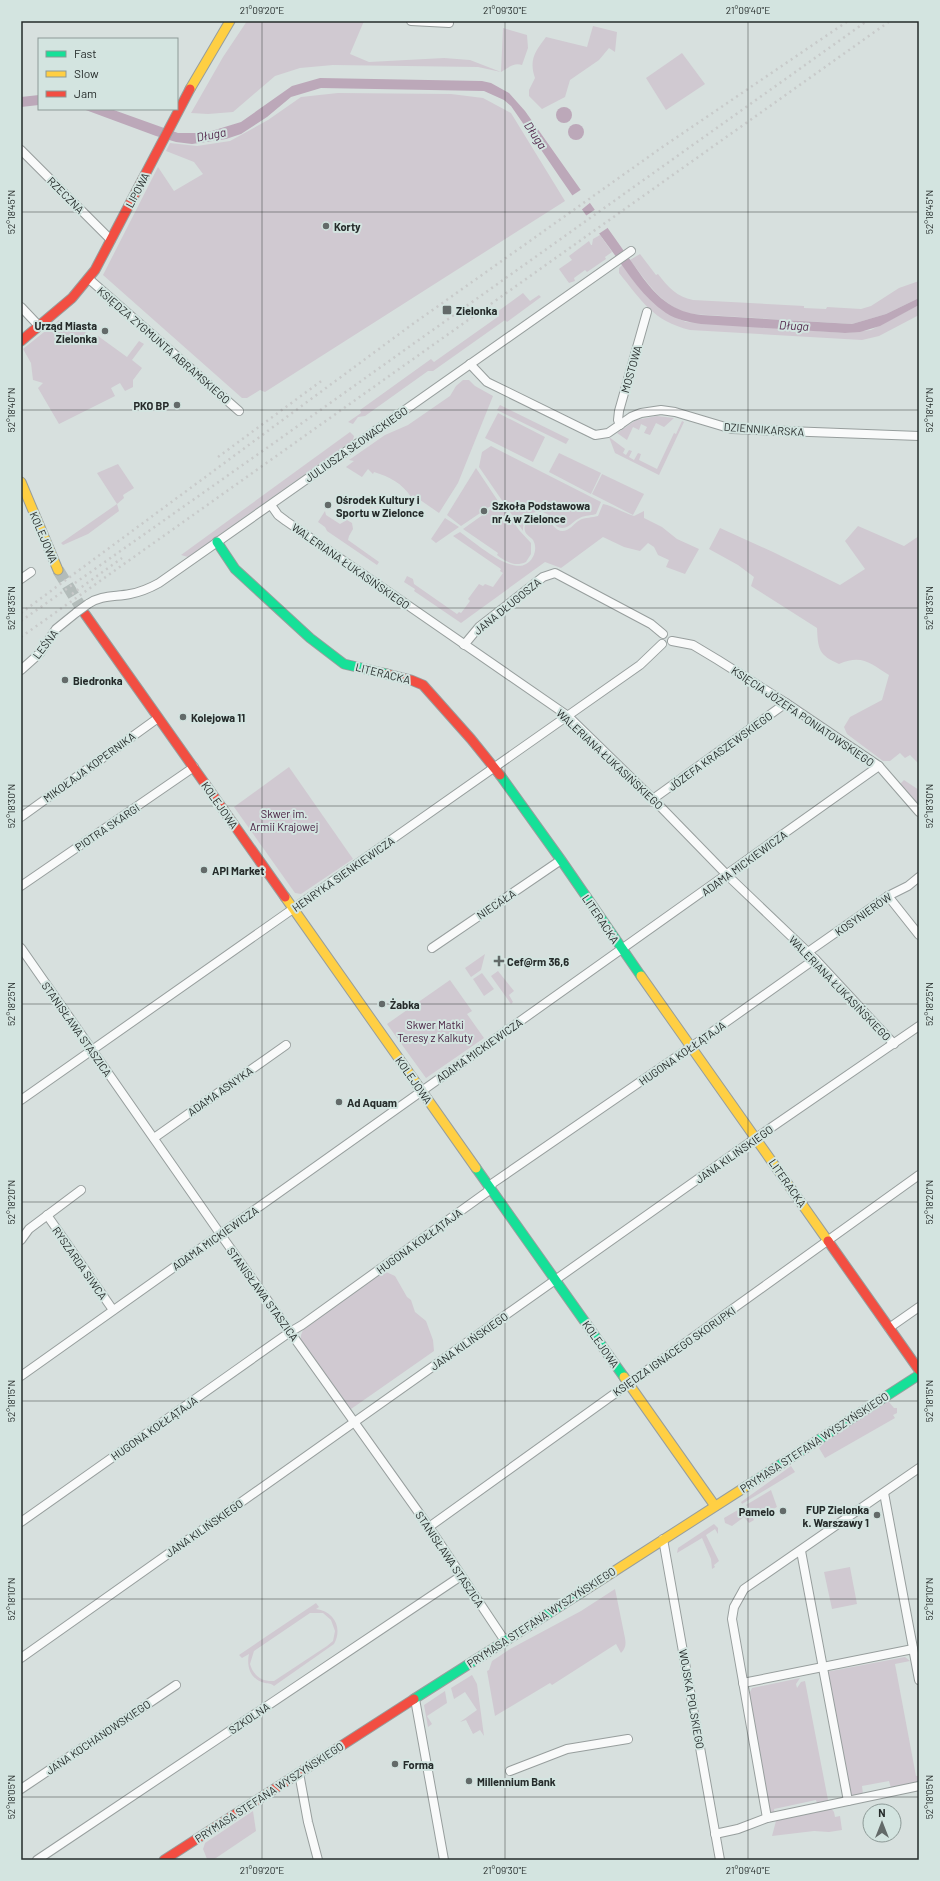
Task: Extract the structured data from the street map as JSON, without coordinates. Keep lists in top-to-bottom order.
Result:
{
  "streets": {
    "street": [
      "LIPOWA",
      "RZECZNA",
      "KSIĘDZA ZYGMUNTA ABRAMSKIEGO",
      "MOSTOWA",
      "DZIENNIKARSKA",
      "JULIUSZA SŁOWACKIEGO",
      "KOLEJOWA",
      "WALERIANA ŁUKASIŃSKIEGO",
      "JANA DŁUGOSZA",
      "LEŚNA",
      "LITERACKA",
      "KSIĘCIA JÓZEFA PONIATOWSKIEGO",
      "JÓZEFA KRASZEWSKIEGO",
      "MIKOŁAJA KOPERNIKA",
      "PIOTRA SKARGI",
      "ADAMA MICKIEWICZA",
      "HENRYKA SIENKIEWICZA",
      "NIECAŁA",
      "KOSYNIERÓW",
      "STANISŁAWA STASZICA",
      "HUGONA KOŁŁĄTAJA",
      "ADAMA ASNYKA",
      "JANA KILIŃSKIEGO",
      "RYSZARDA SIWCA",
      "KSIĘDZA IGNACEGO SKORUPKI",
      "PRYMASA STEFANA WYSZYŃSKIEGO",
      "WOJSKA POLSKIEGO",
      "SZKOLNA",
      "JANA KOCHANOWSKIEGO"
    ]
  },
  "crossings": [
    ["LIPOWA", "RZECZNA"],
    ["LIPOWA", "KSIĘDZA ZYGMUNTA ABRAMSKIEGO"],
    ["MOSTOWA", "DZIENNIKARSKA"],
    ["DZIENNIKARSKA", "JULIUSZA SŁOWACKIEGO"],
    ["JULIUSZA SŁOWACKIEGO", "WALERIANA ŁUKASIŃSKIEGO"],
    ["JULIUSZA SŁOWACKIEGO", "LEŚNA"],
    ["JULIUSZA SŁOWACKIEGO", "LITERACKA"],
    ["KOLEJOWA", "LEŚNA"],
    ["KOLEJOWA", "MIKOŁAJA KOPERNIKA"],
    ["KOLEJOWA", "PIOTRA SKARGI"],
    ["KOLEJOWA", "ADAMA MICKIEWICZA"],
    ["KOLEJOWA", "HENRYKA SIENKIEWICZA"],
    ["KOLEJOWA", "HUGONA KOŁŁĄTAJA"],
    ["KOLEJOWA", "JANA KILIŃSKIEGO"],
    ["KOLEJOWA", "KSIĘDZA IGNACEGO SKORUPKI"],
    ["KOLEJOWA", "PRYMASA STEFANA WYSZYŃSKIEGO"],
    ["WALERIANA ŁUKASIŃSKIEGO", "JANA DŁUGOSZA"],
    ["WALERIANA ŁUKASIŃSKIEGO", "JÓZEFA KRASZEWSKIEGO"],
    ["WALERIANA ŁUKASIŃSKIEGO", "ADAMA MICKIEWICZA"],
    ["WALERIANA ŁUKASIŃSKIEGO", "HENRYKA SIENKIEWICZA"],
    ["WALERIANA ŁUKASIŃSKIEGO", "KOSYNIERÓW"],
    ["WALERIANA ŁUKASIŃSKIEGO", "HUGONA KOŁŁĄTAJA"],
    ["WALERIANA ŁUKASIŃSKIEGO", "JANA KILIŃSKIEGO"],
    ["JANA DŁUGOSZA", "KSIĘCIA JÓZEFA PONIATOWSKIEGO"],
    ["JANA DŁUGOSZA", "HENRYKA SIENKIEWICZA"],
    ["LITERACKA", "ADAMA MICKIEWICZA"],
    ["LITERACKA", "HENRYKA SIENKIEWICZA"],
    ["LITERACKA", "NIECAŁA"],
    ["LITERACKA", "HUGONA KOŁŁĄTAJA"],
    ["LITERACKA", "JANA KILIŃSKIEGO"],
    ["LITERACKA", "KSIĘDZA IGNACEGO SKORUPKI"],
    ["KSIĘCIA JÓZEFA PONIATOWSKIEGO", "JÓZEFA KRASZEWSKIEGO"],
    ["KSIĘCIA JÓZEFA PONIATOWSKIEGO", "ADAMA MICKIEWICZA"],
    ["KSIĘCIA JÓZEFA PONIATOWSKIEGO", "HENRYKA SIENKIEWICZA"],
    ["ADAMA MICKIEWICZA", "STANISŁAWA STASZICA"],
    ["ADAMA MICKIEWICZA", "RYSZARDA SIWCA"],
    ["HENRYKA SIENKIEWICZA", "STANISŁAWA STASZICA"],
    ["STANISŁAWA STASZICA", "HUGONA KOŁŁĄTAJA"],
    ["STANISŁAWA STASZICA", "ADAMA ASNYKA"],
    ["STANISŁAWA STASZICA", "JANA KILIŃSKIEGO"],
    ["STANISŁAWA STASZICA", "KSIĘDZA IGNACEGO SKORUPKI"],
    ["STANISŁAWA STASZICA", "PRYMASA STEFANA WYSZYŃSKIEGO"],
    ["STANISŁAWA STASZICA", "SZKOLNA"],
    ["PRYMASA STEFANA WYSZYŃSKIEGO", "WOJSKA POLSKIEGO"]
  ],
  "water": ["Długa"],
  "parks": ["Skwer im. Armii Krajowej", "Skwer Matki Teresy z Kalkuty"],
  "places": {
    "other": [
      "Korty",
      "Urząd Miasta Zielonka",
      "PKO BP",
      "Ośrodek Kultury i Sportu w Zielonce",
      "Szkoła Podstawowa nr 4 w Zielonce",
      "Biedronka",
      "Kolejowa 11",
      "API Market",
      "Żabka",
      "Ad Aquam",
      "Pamelo",
      "FUP Zielonka k. Warszawy 1",
      "Forma",
      "Millennium Bank"
    ],
    "transit": ["Zielonka"],
    "health": ["Cef@rm 36,6"]
  },
  "legend": ["Fast", "Slow", "Jam"],
  "north": "top",
  "coordinates": [
    "21°09'20\"E",
    "21°09'30\"E",
    "21°09'40\"E",
    "52°18'45\"N",
    "52°18'40\"N",
    "52°18'35\"N",
    "52°18'30\"N",
    "52°18'25\"N",
    "52°18'20\"N",
    "52°18'15\"N",
    "52°18'10\"N",
    "52°18'05\"N"
  ]
}
